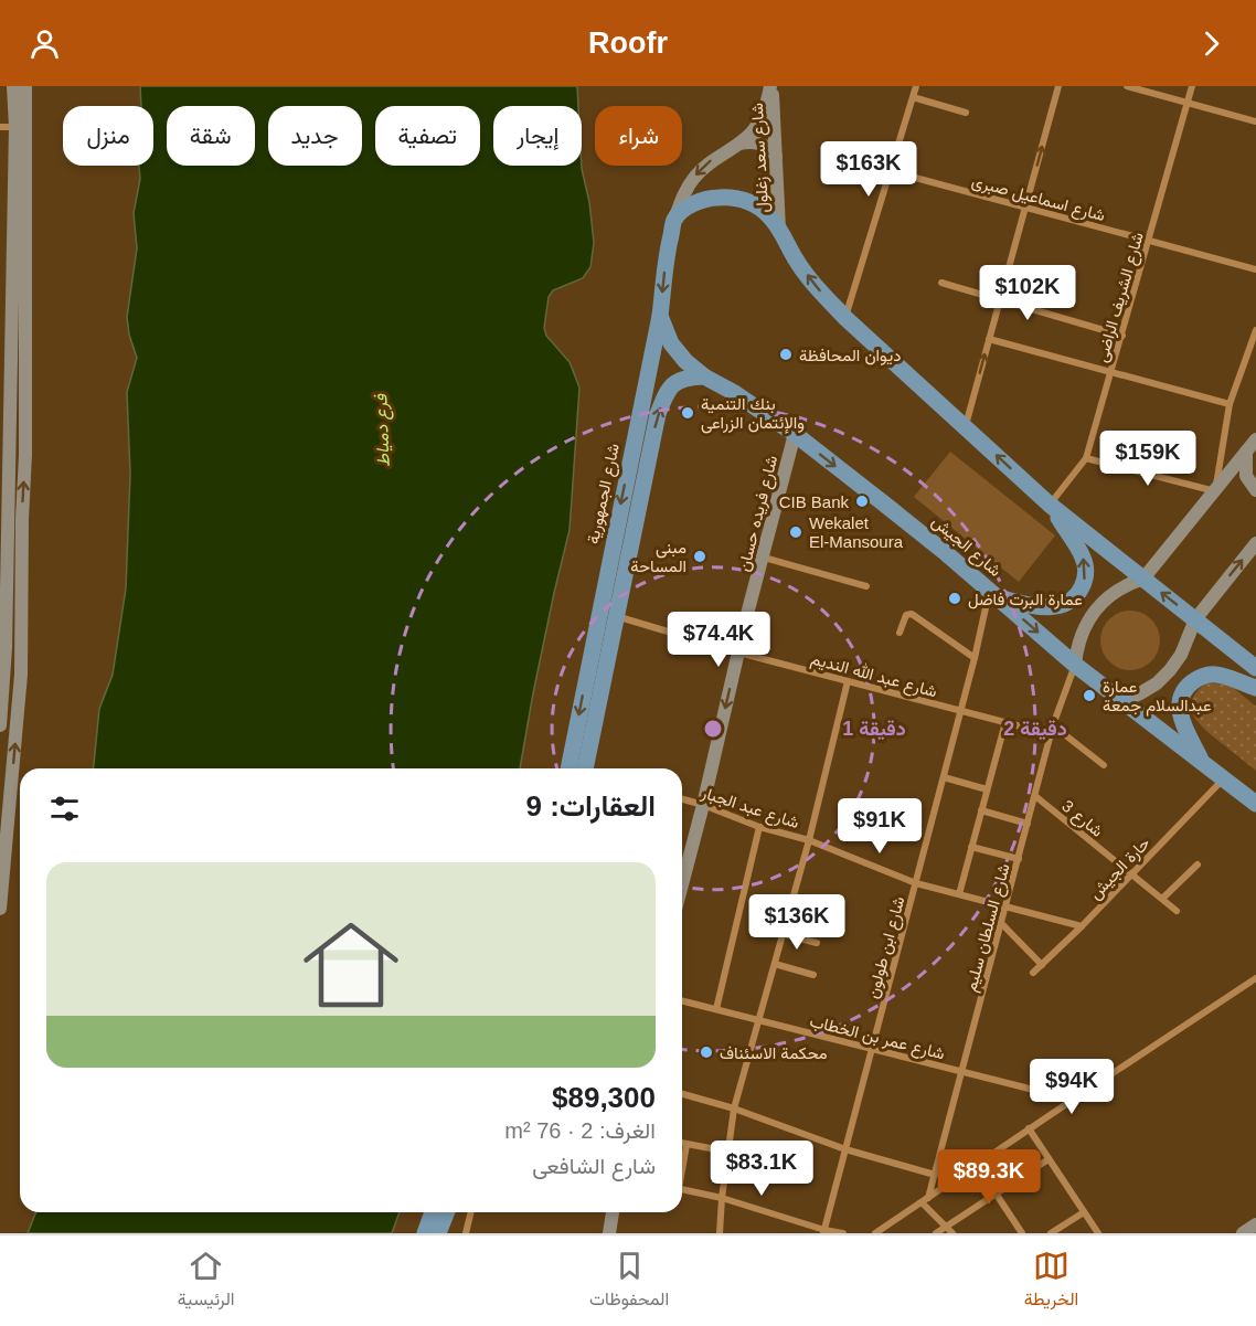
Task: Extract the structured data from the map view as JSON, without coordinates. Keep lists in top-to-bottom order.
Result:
{
  "streets": {
    "main road": ["شارع الجمهورية", "شارع الجيش"],
    "street": [
      "شارع سعد زغلول",
      "شارع اسماعيل صبرى",
      "شارع الشريف الراضى",
      "شارع فريده حسان",
      "شارع عبد الله النديم",
      "شارع عبد الجبار",
      "شارع 3",
      "حارة الجيش",
      "شارع السلطان سليم",
      "شارع ابن طولون",
      "شارع عمر بن الخطاب"
    ]
  },
  "crossings": [
    ["شارع سعد زغلول", "شارع الجمهورية"],
    ["شارع اسماعيل صبرى", "شارع الشريف الراضى"],
    ["شارع الجمهورية", "شارع الجيش"],
    ["شارع الجمهورية", "شارع عبد الله النديم"],
    ["شارع فريده حسان", "شارع الجيش"],
    ["شارع فريده حسان", "شارع عبد الله النديم"],
    ["شارع فريده حسان", "شارع عبد الجبار"],
    ["شارع الجيش", "حارة الجيش"],
    ["شارع الجيش", "شارع السلطان سليم"],
    ["شارع الجيش", "شارع ابن طولون"],
    ["شارع عبد الله النديم", "شارع السلطان سليم"],
    ["شارع عبد الله النديم", "شارع ابن طولون"],
    ["شارع عبد الجبار", "حارة الجيش"],
    ["شارع عبد الجبار", "شارع السلطان سليم"],
    ["شارع عبد الجبار", "شارع ابن طولون"],
    ["شارع 3", "حارة الجيش"],
    ["شارع 3", "شارع السلطان سليم"],
    ["شارع السلطان سليم", "شارع عمر بن الخطاب"],
    ["شارع ابن طولون", "شارع عمر بن الخطاب"]
  ],
  "water": ["فرع دمياط"],
  "places": [
    "ديوان المحافظة",
    "بنك التنمية والإئتمان الزراعى",
    "CIB Bank",
    "Wekalet El-Mansoura",
    "مبنى المساحة",
    "عمارة البرت فاضل",
    "عمارة عبدالسلام جمعة",
    "محكمة الاسئناف"
  ],
  "page": {
    "header": "Roofr",
    "chip": [
      "شراء",
      "إيجار",
      "تصفية",
      "جديد",
      "شقة",
      "منزل"
    ],
    "price": [
      "$163K",
      "$102K",
      "$159K",
      "$74.4K",
      "$91K",
      "$136K",
      "$94K",
      "$83.1K",
      "$89.3K"
    ],
    "heading": "العقارات: 9",
    "list": [
      {
        "name": "$89,300",
        "note": "الغرف: 2 · 76 m² · شارع الشافعى"
      }
    ],
    "tabs": ["الخريطة", "المحفوظات", "الرئيسية"]
  },
  "rings": ["1 دقيقة", "2 دقيقة"]
}
